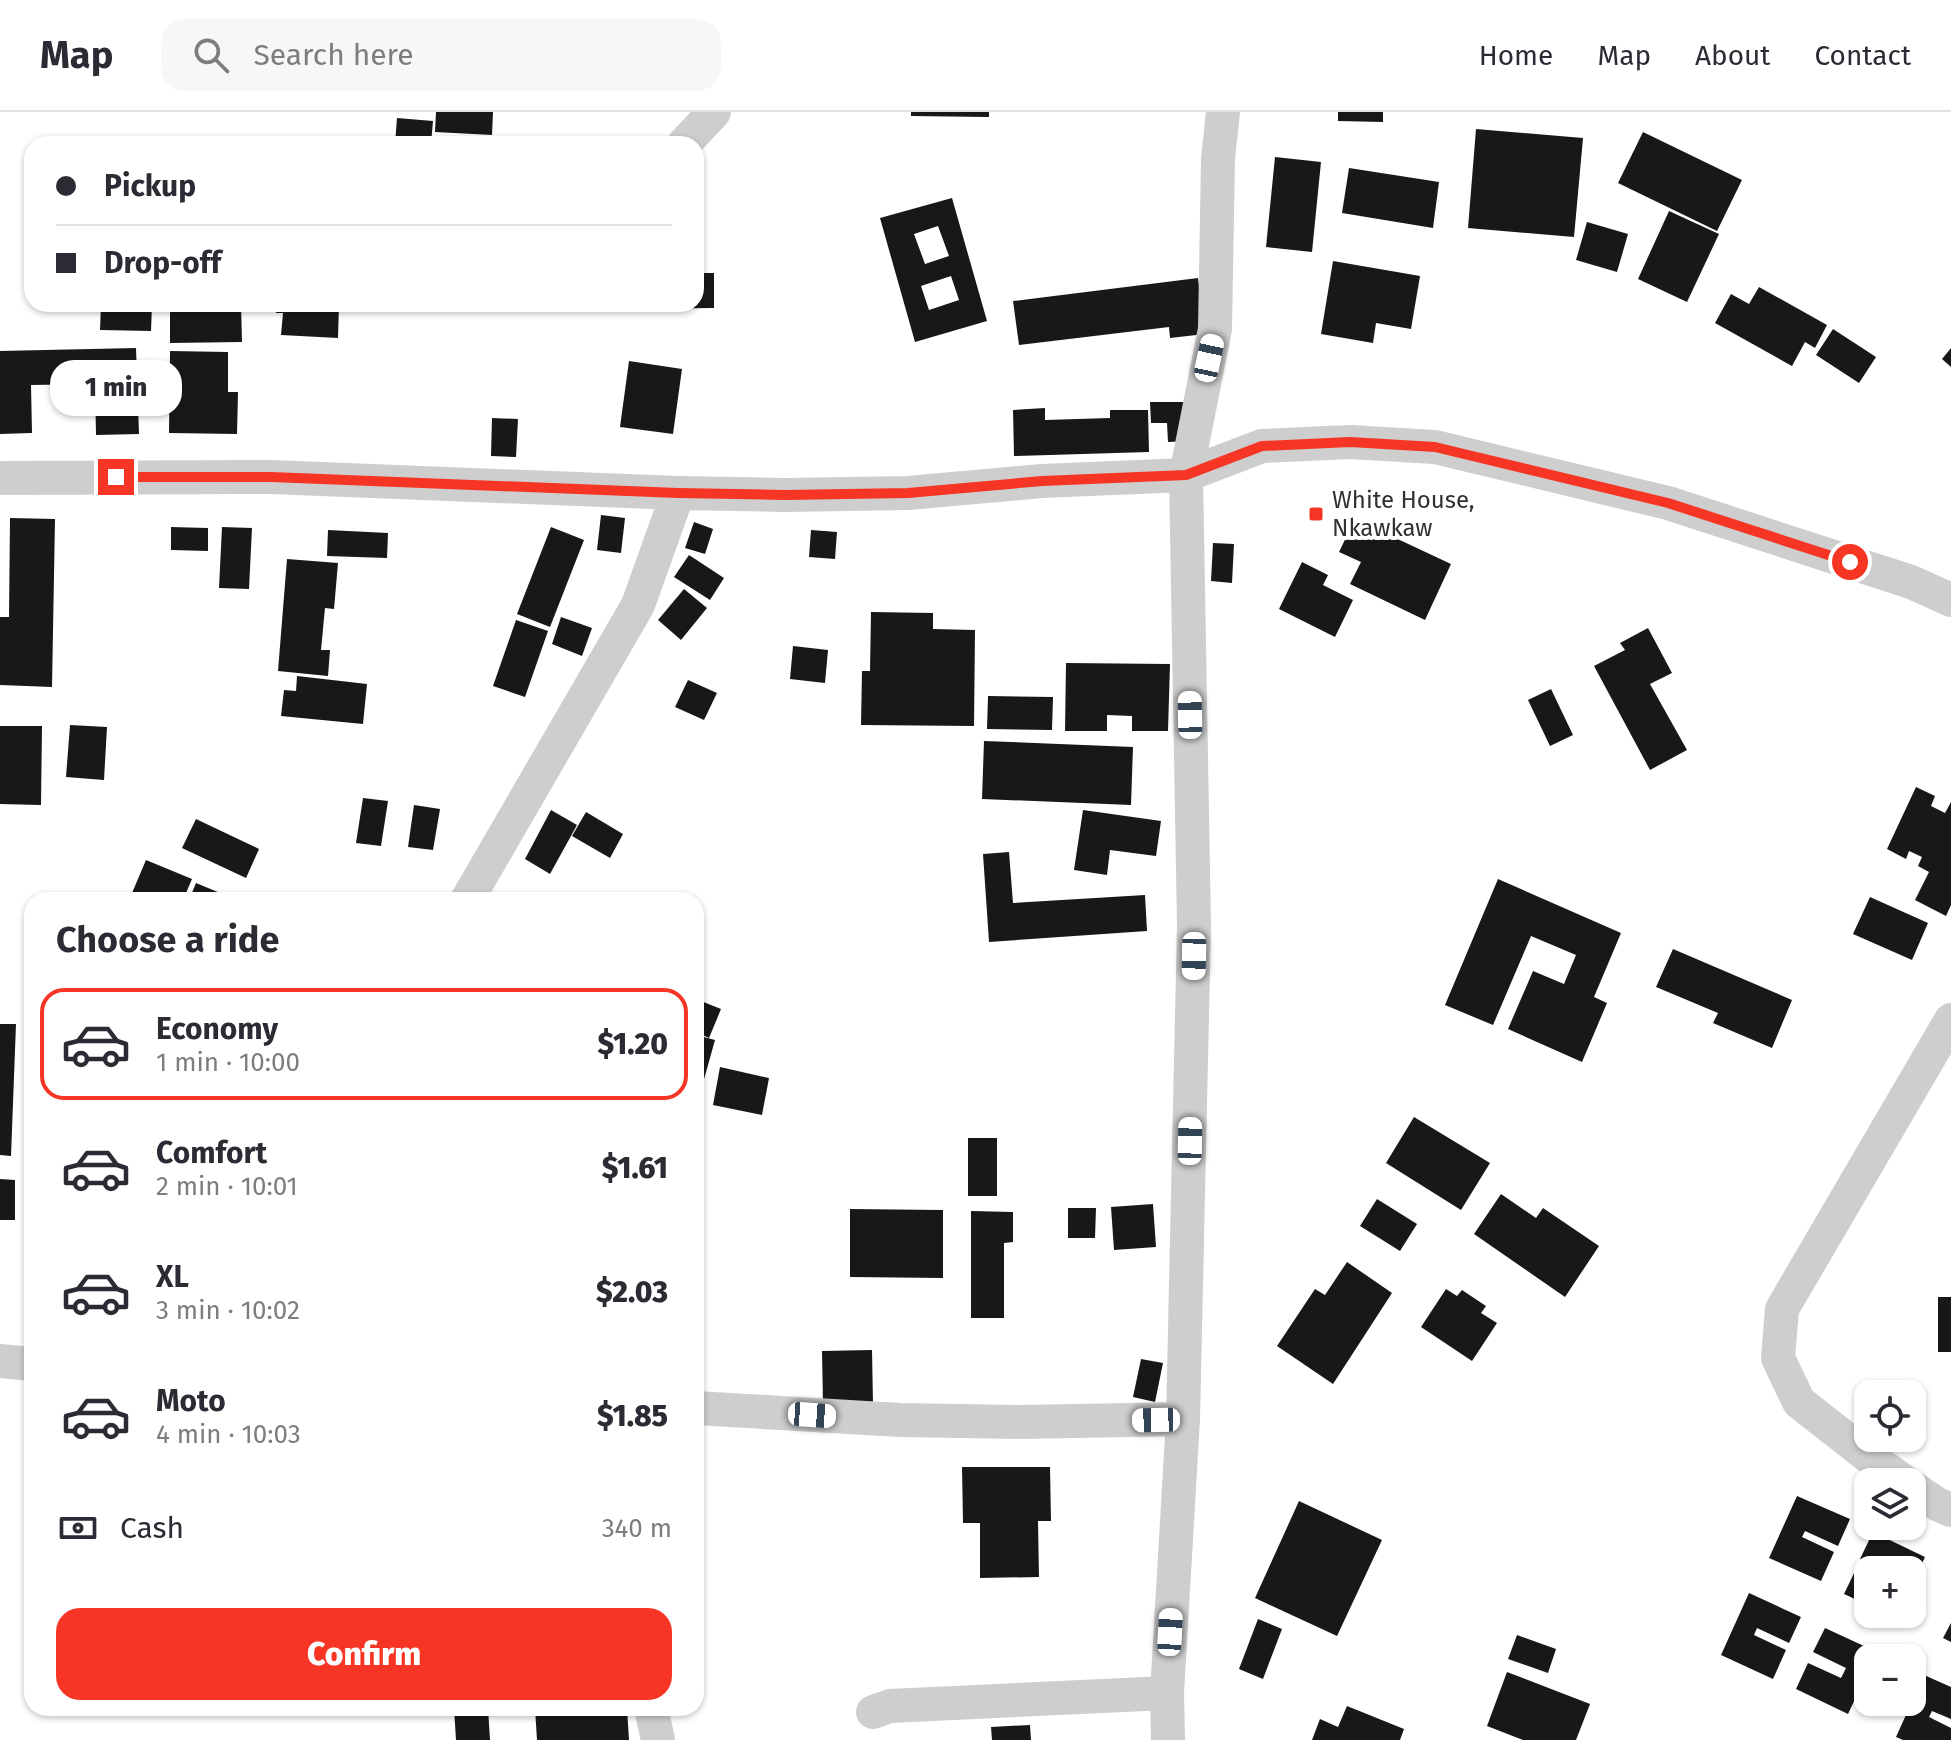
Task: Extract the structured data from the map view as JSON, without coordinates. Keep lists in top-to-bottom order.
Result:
{
  "places": {
    "transit": ["White House, Nkawkaw"]
  },
  "page": {
    "header": "Map",
    "search": "Search here",
    "nav": [
      "Home",
      "Map",
      "About",
      "Contact"
    ],
    "banner": ["Pickup", "Drop-off"],
    "bubble": "1 min",
    "heading": "Choose a ride",
    "list": [
      {
        "name": "Economy",
        "note": "1 min · 10:00",
        "value": "$1.20"
      },
      {
        "name": "Comfort",
        "note": "2 min · 10:01",
        "value": "$1.61"
      },
      {
        "name": "XL",
        "note": "3 min · 10:02",
        "value": "$2.03"
      },
      {
        "name": "Moto",
        "note": "4 min · 10:03",
        "value": "$1.85"
      }
    ],
    "map_buttons": ["+", "−"],
    "pay": ["Cash", "340 m"],
    "buttons": "Confirm"
  }
}
